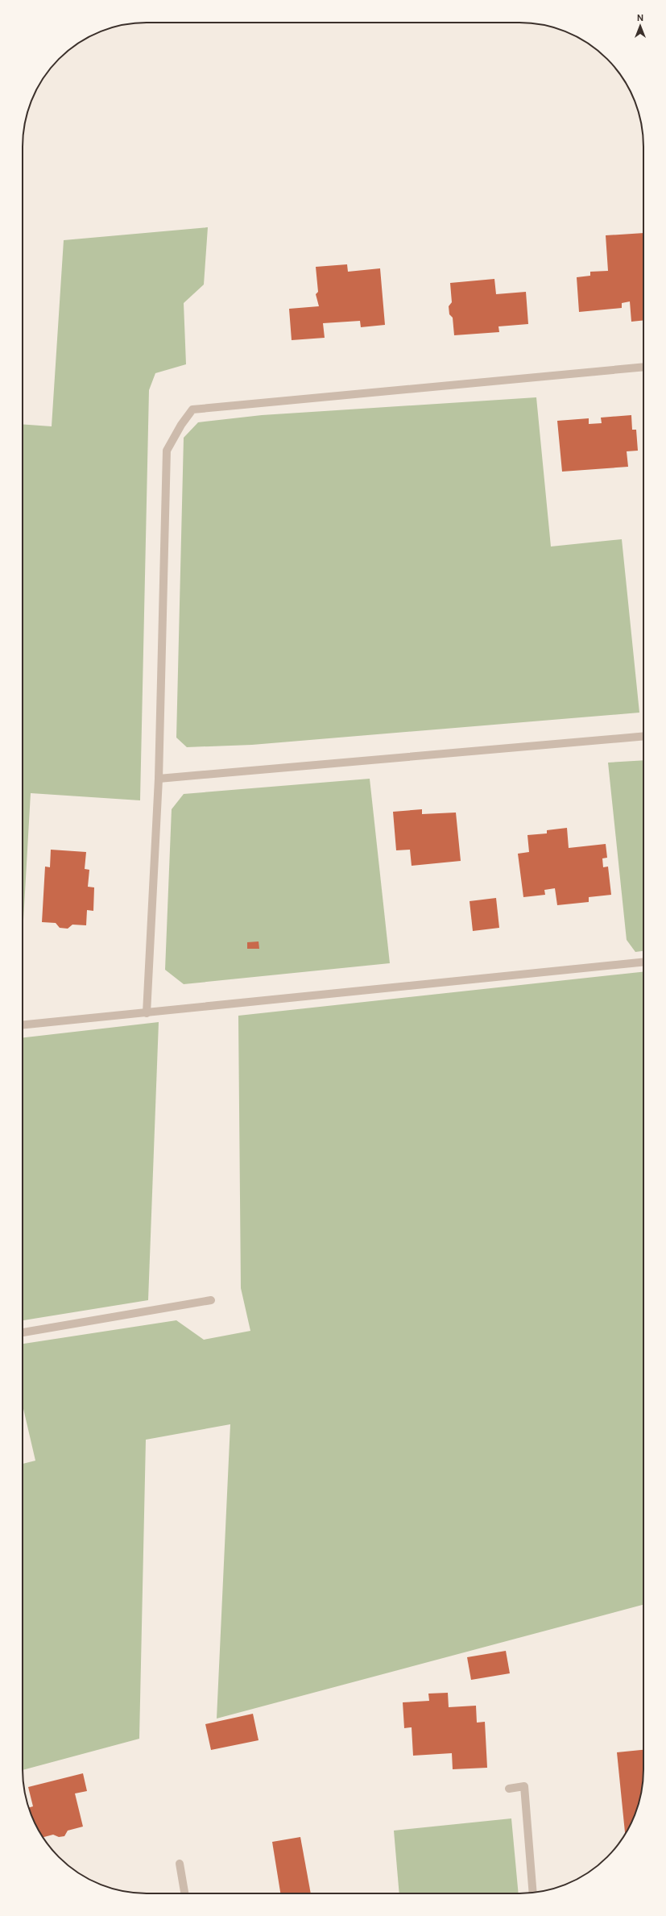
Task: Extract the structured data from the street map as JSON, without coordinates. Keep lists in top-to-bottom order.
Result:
{
  "north": "top"
}
